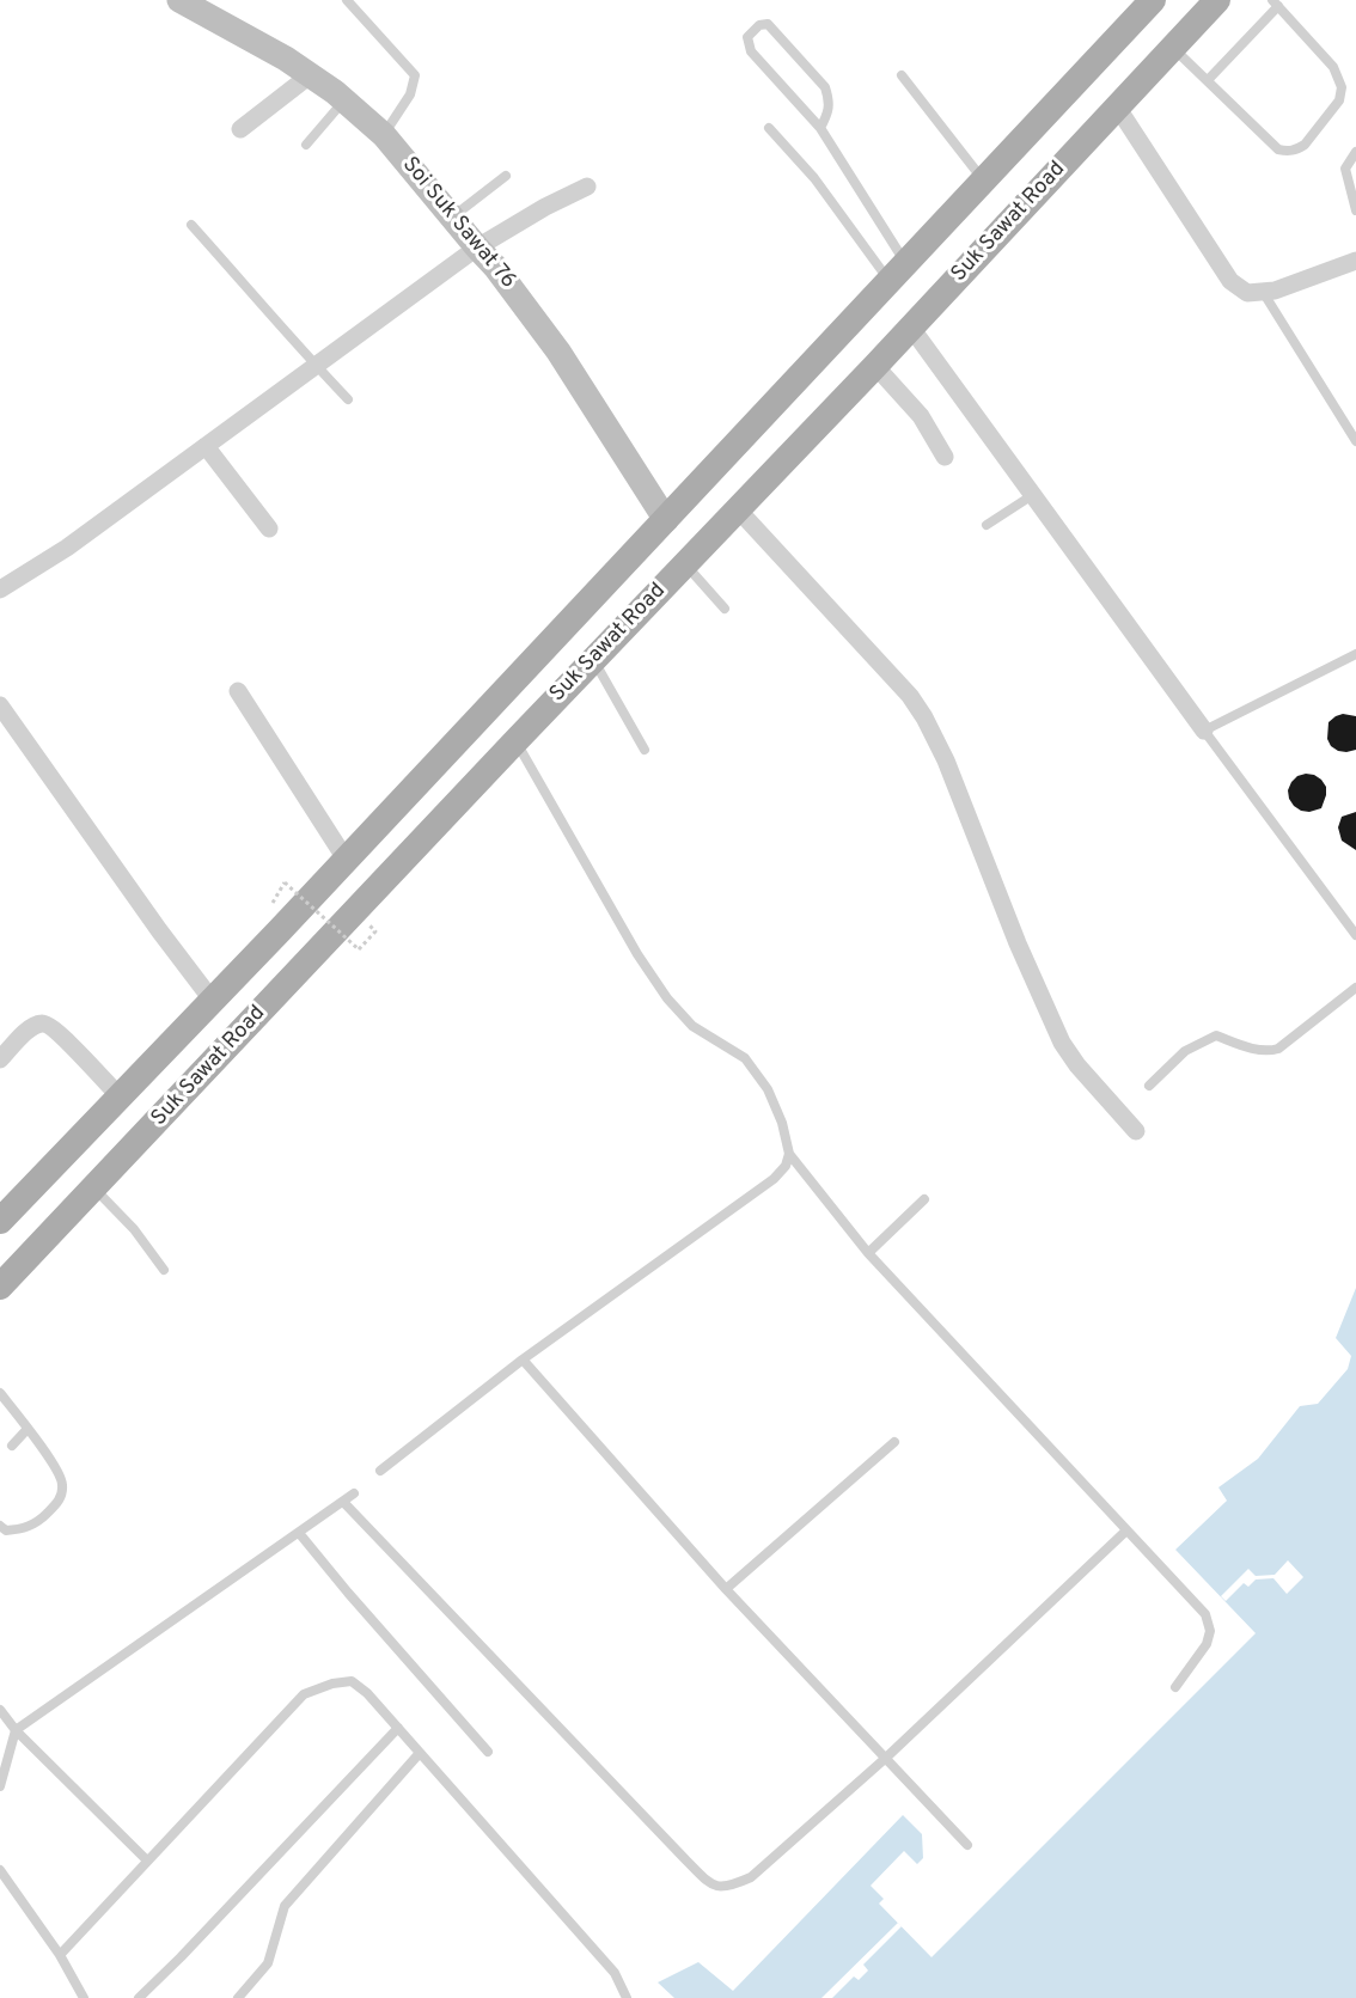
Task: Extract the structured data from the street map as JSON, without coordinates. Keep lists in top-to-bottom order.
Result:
{
  "streets": {
    "main road": ["Suk Sawat Road"],
    "street": ["Soi Suk Sawat 76"]
  },
  "crossings": [
    ["Suk Sawat Road", "Soi Suk Sawat 76"]
  ]
}
